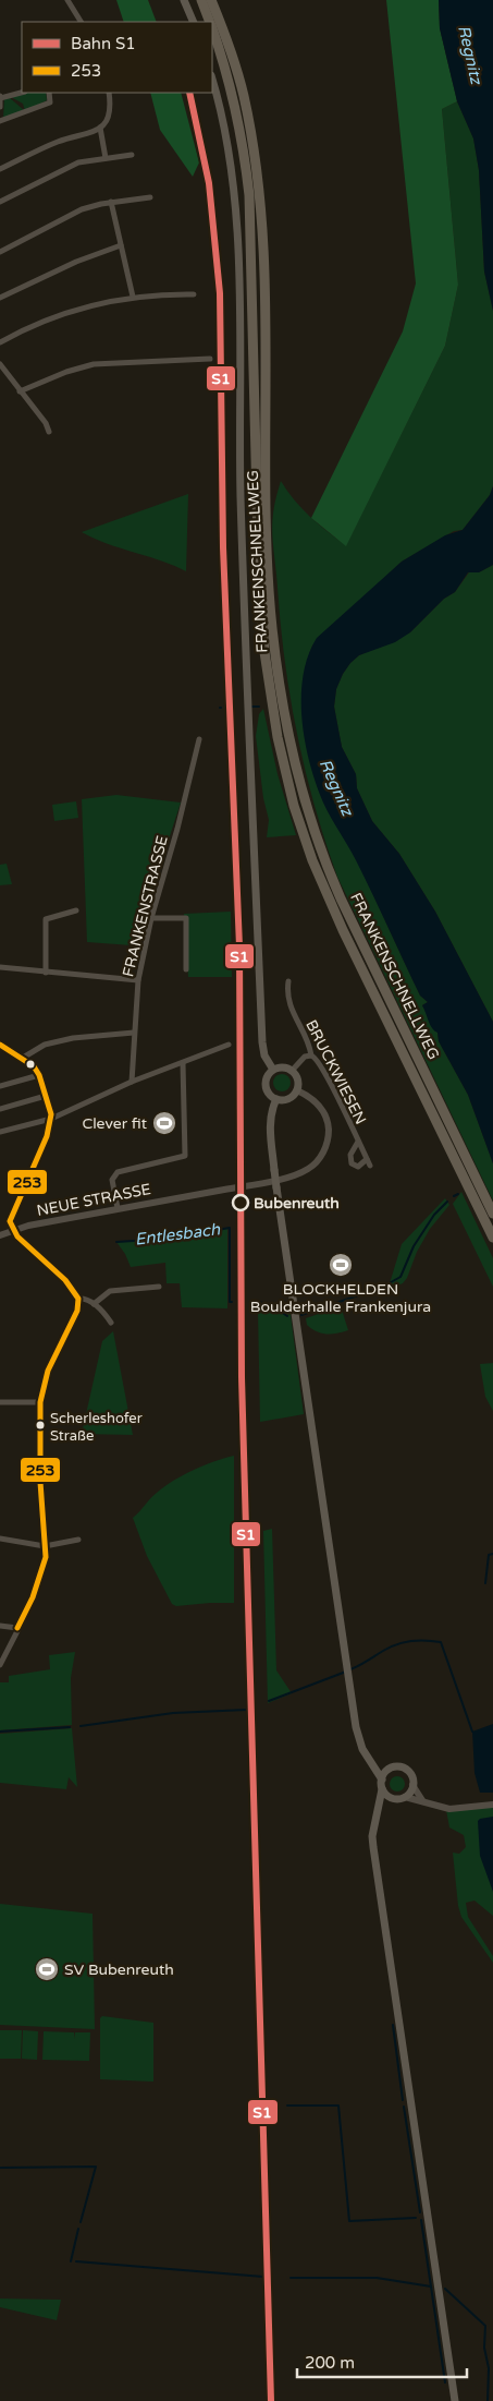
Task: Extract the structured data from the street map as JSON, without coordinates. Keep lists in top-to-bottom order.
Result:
{
  "streets": {
    "highway": ["FRANKENSCHNELLWEG"],
    "street": ["FRANKENSTRASSE", "BRUCKWIESEN", "NEUE STRASSE"]
  },
  "water": ["Regnitz", "Entlesbach"],
  "places": {
    "sports": ["Clever fit", "BLOCKHELDEN Boulderhalle Frankenjura", "SV Bubenreuth"],
    "other": ["Bubenreuth", "Scherleshofer Straße"]
  },
  "lines": ["rail line S1", "transit line 253"],
  "legend": ["Bahn S1", "253"],
  "scale_bar": "200 m"
}
